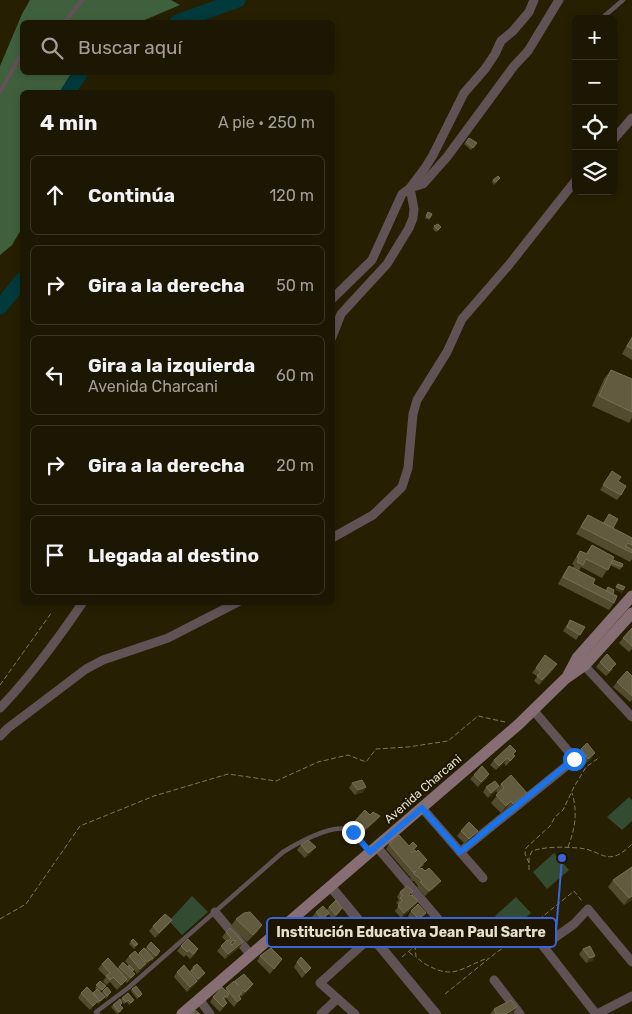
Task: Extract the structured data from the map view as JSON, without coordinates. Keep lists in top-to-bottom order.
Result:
{
  "streets": {
    "main road": ["Avenida Charcani"]
  },
  "places": ["Institución Educativa Jean Paul Sartre"],
  "page": {
    "map_buttons": ["+", "−"],
    "search": "Buscar aquí",
    "heading": ["4 min", "A pie · 250 m"],
    "list": [
      ["Continúa", "120 m"],
      ["Gira a la derecha", "50 m"],
      ["Gira a la izquierda", "Avenida Charcani", "60 m"],
      ["Gira a la derecha", "20 m"],
      "Llegada al destino"
    ]
  }
}
